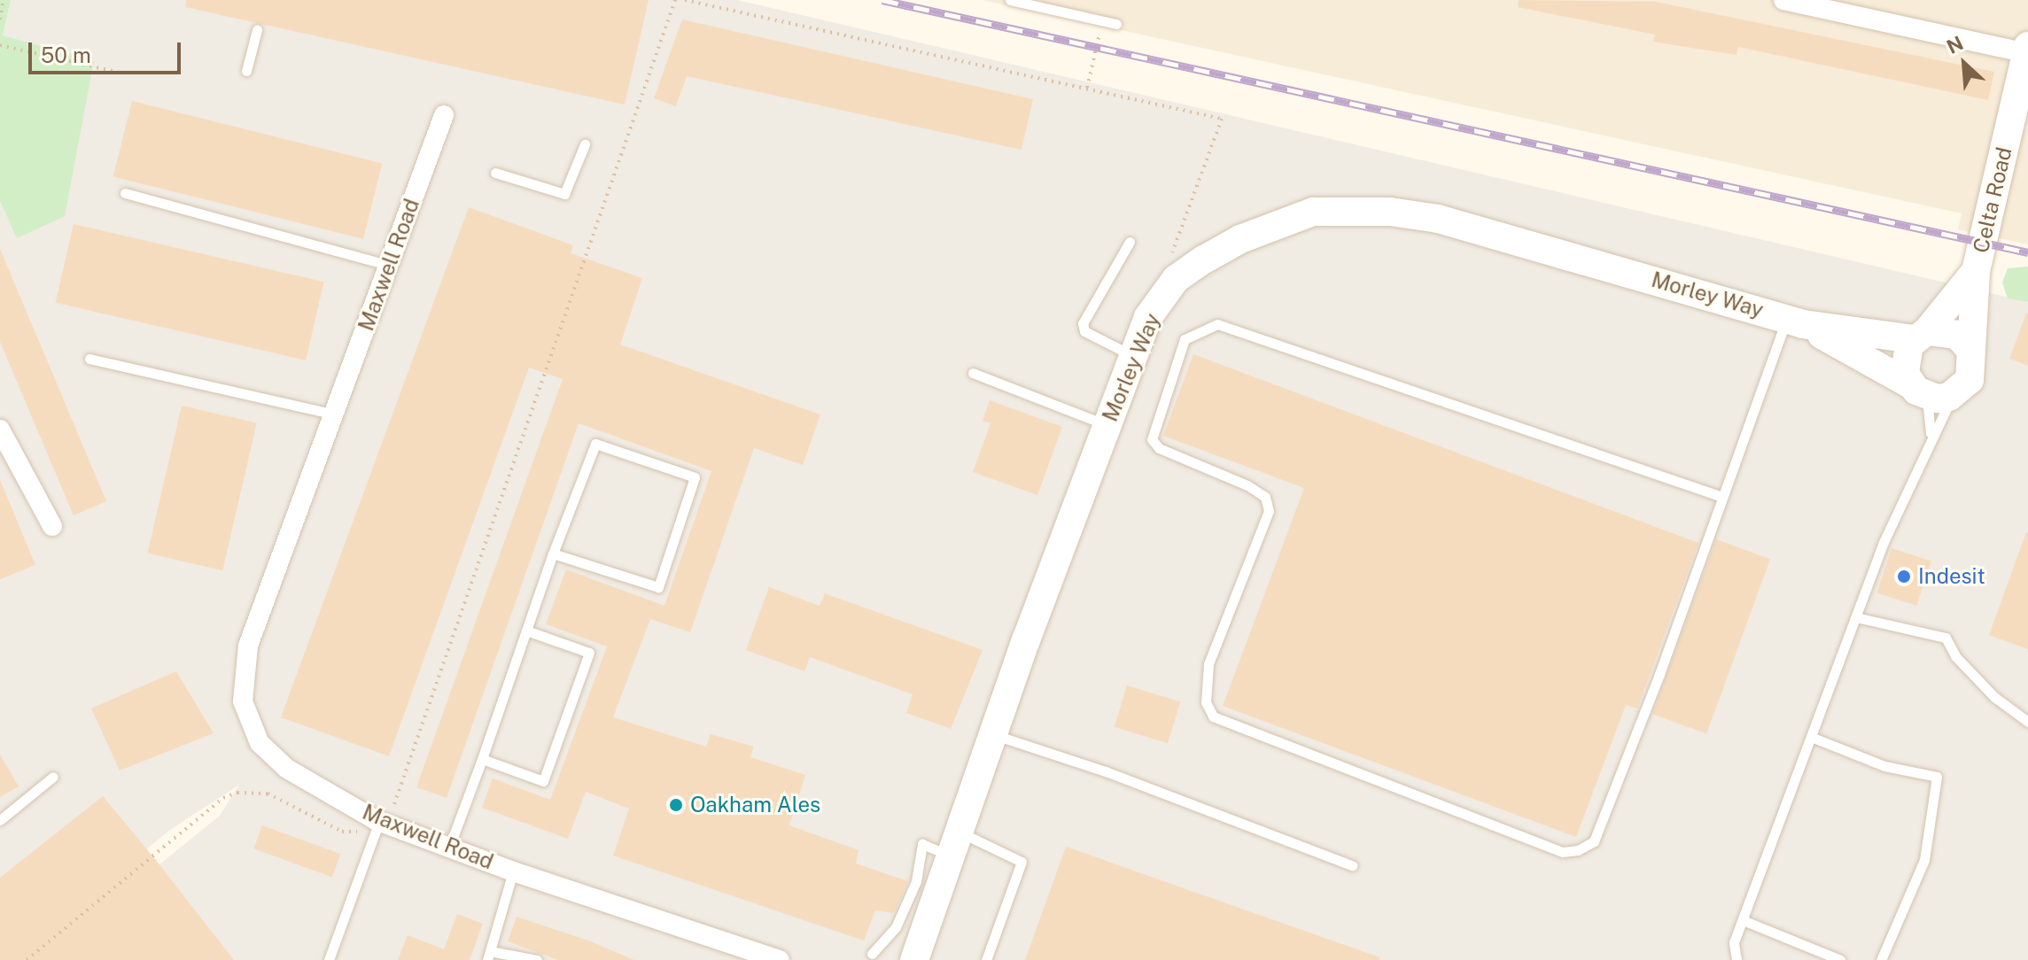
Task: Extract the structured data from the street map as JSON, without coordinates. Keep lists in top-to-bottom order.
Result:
{
  "streets": {
    "street": ["Celta Road", "Maxwell Road", "Morley Way"]
  },
  "crossings": [
    ["Celta Road", "Morley Way"]
  ],
  "places": ["Indesit", "Oakham Ales"],
  "scale_bar": "50 m",
  "north": "top left"
}
